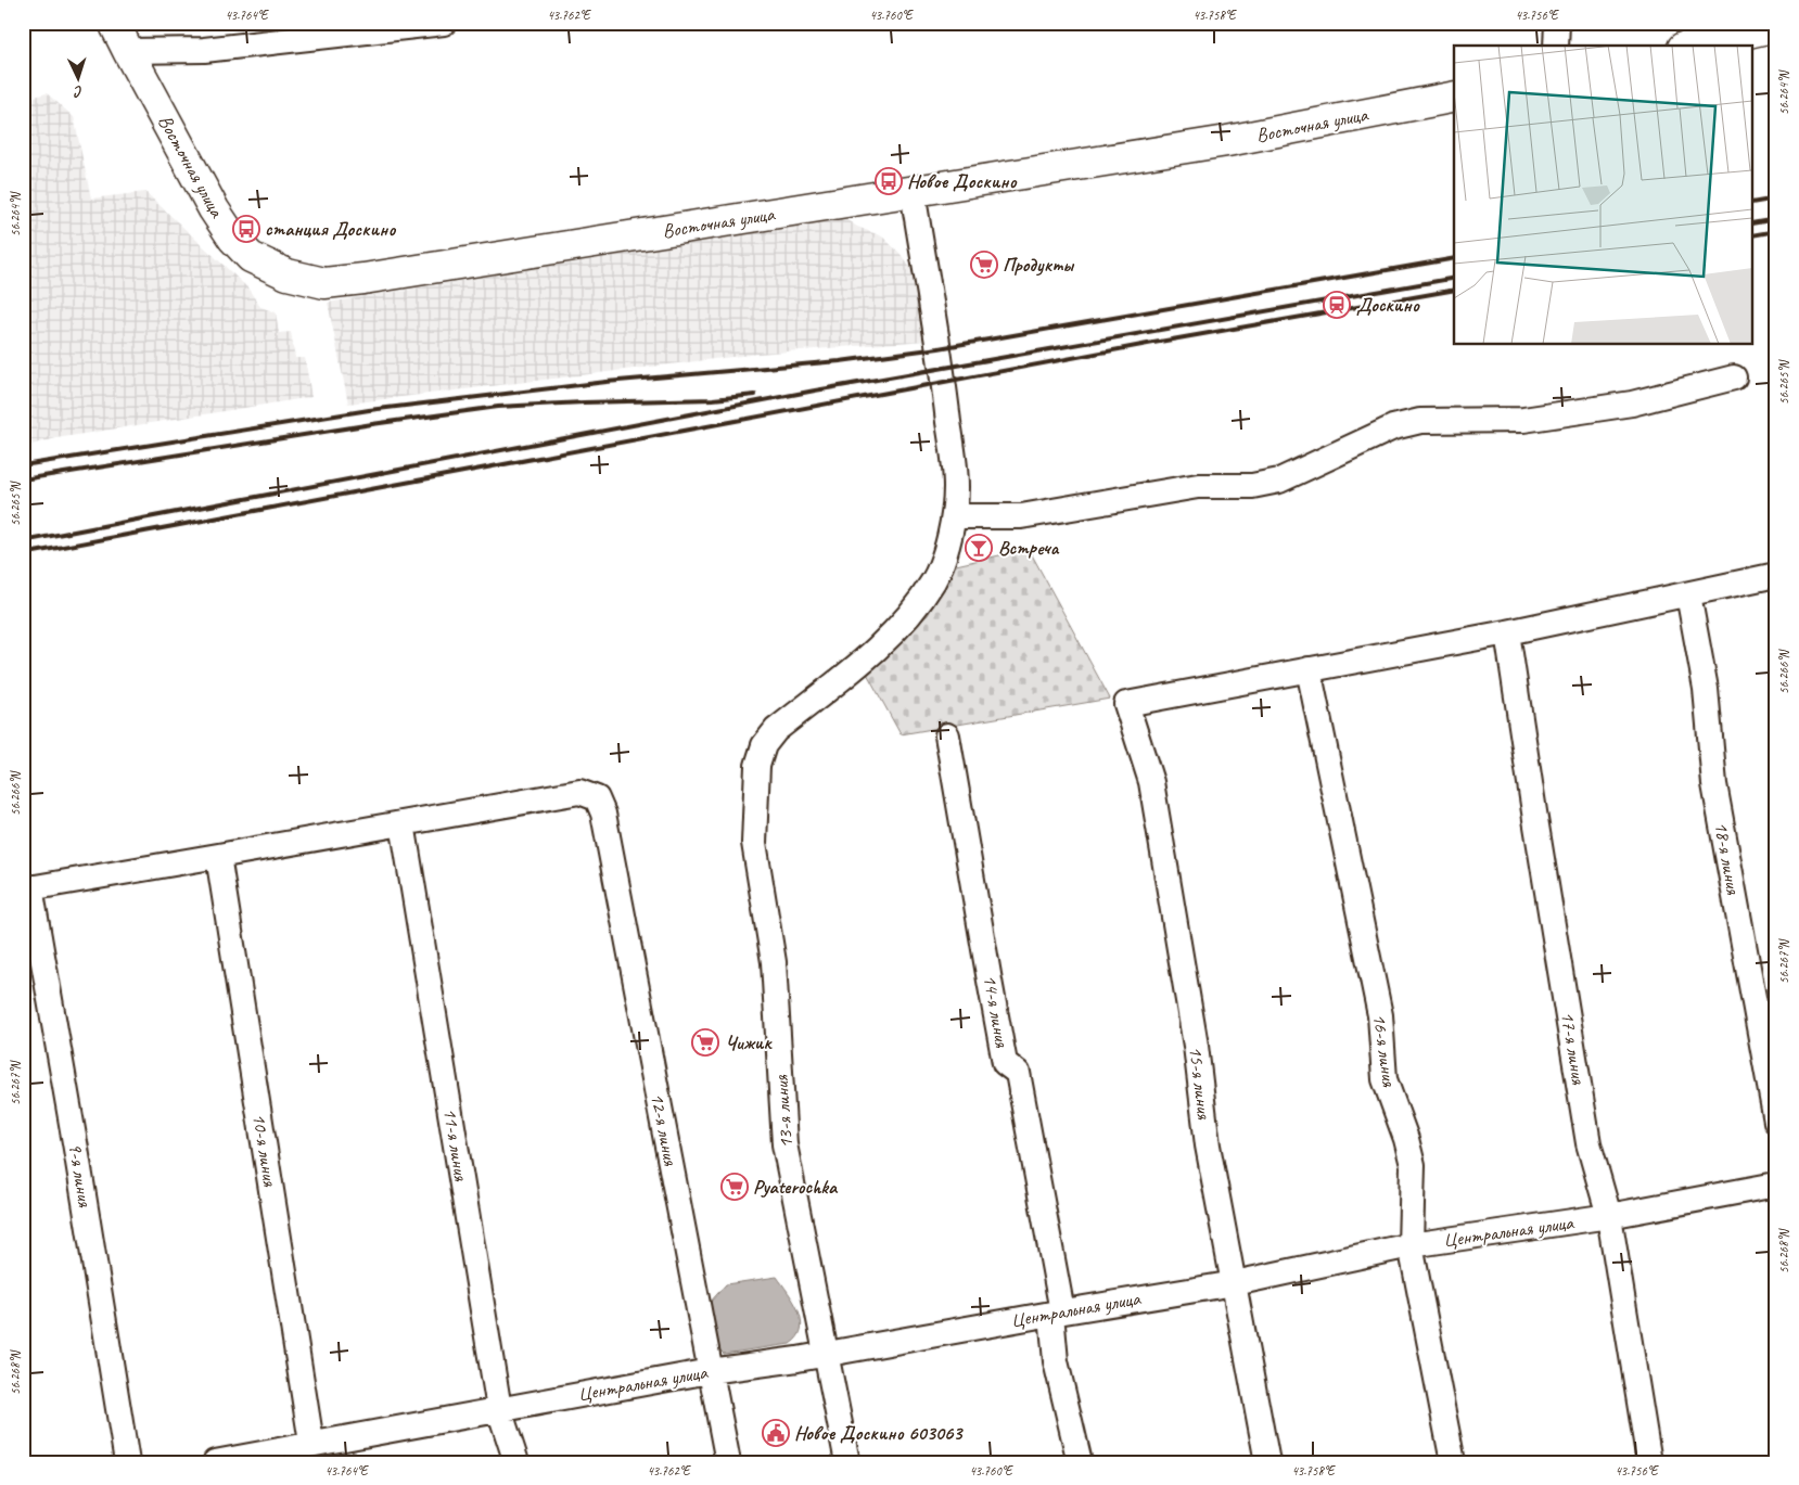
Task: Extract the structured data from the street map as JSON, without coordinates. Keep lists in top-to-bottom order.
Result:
{
  "streets": {
    "main road": ["Восточная улица"],
    "street": [
      "18-я линия",
      "14-я линия",
      "17-я линия",
      "16-я линия",
      "15-я линия",
      "13-я линия",
      "12-я линия",
      "11-я линия",
      "10-я линия",
      "9-я линия",
      "Центральная улица"
    ]
  },
  "crossings": [
    ["Восточная улица", "13-я линия"],
    ["14-я линия", "Центральная улица"],
    ["17-я линия", "Центральная улица"],
    ["16-я линия", "15-я линия"],
    ["16-я линия", "Центральная улица"],
    ["15-я линия", "Центральная улица"],
    ["13-я линия", "Центральная улица"],
    ["12-я линия", "11-я линия"],
    ["12-я линия", "Центральная улица"],
    ["11-я линия", "Центральная улица"],
    ["10-я линия", "Центральная улица"]
  ],
  "places": {
    "bus stop": ["Новое Доскино", "станция Доскино"],
    "supermarket": ["Продукты", "Чижик", "Pyaterochka"],
    "station": ["Доскино"],
    "bar": ["Встреча"],
    "public building": ["Новое Доскино 603063"]
  },
  "north": "bottom",
  "coordinates": [
    "43.764°E",
    "43.762°E",
    "43.760°E",
    "43.758°E",
    "43.756°E",
    "56.264°N",
    "56.265°N",
    "56.266°N",
    "56.267°N",
    "56.268°N"
  ]
}
